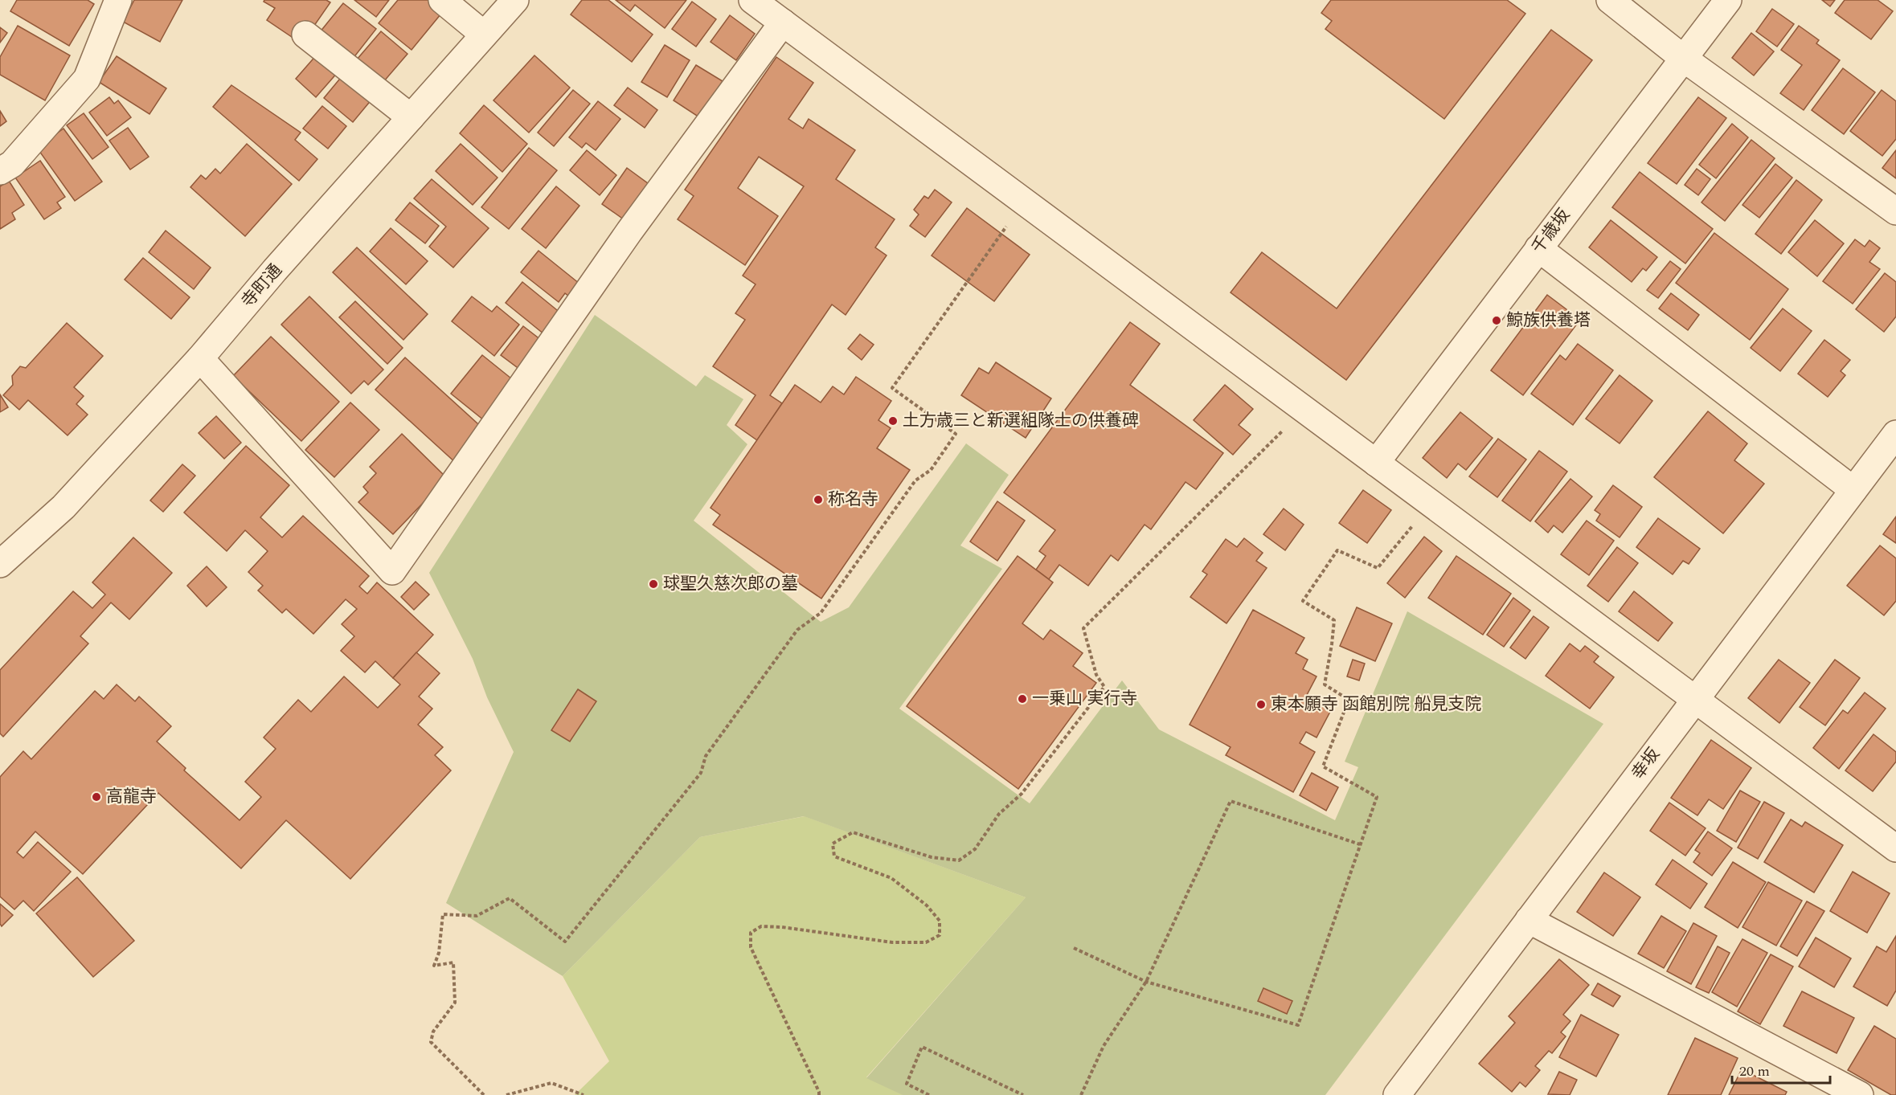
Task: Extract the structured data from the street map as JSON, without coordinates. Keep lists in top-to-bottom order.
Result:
{
  "streets": {
    "street": ["千歳坂", "寺町通", "幸坂"]
  },
  "places": [
    "鯨族供養塔",
    "土方歳三と新選組隊士の供養碑",
    "称名寺",
    "球聖久慈次郎の墓",
    "一乗山 実行寺",
    "東本願寺 函館別院 船見支院",
    "高龍寺"
  ],
  "scale_bar": "20 m"
}
